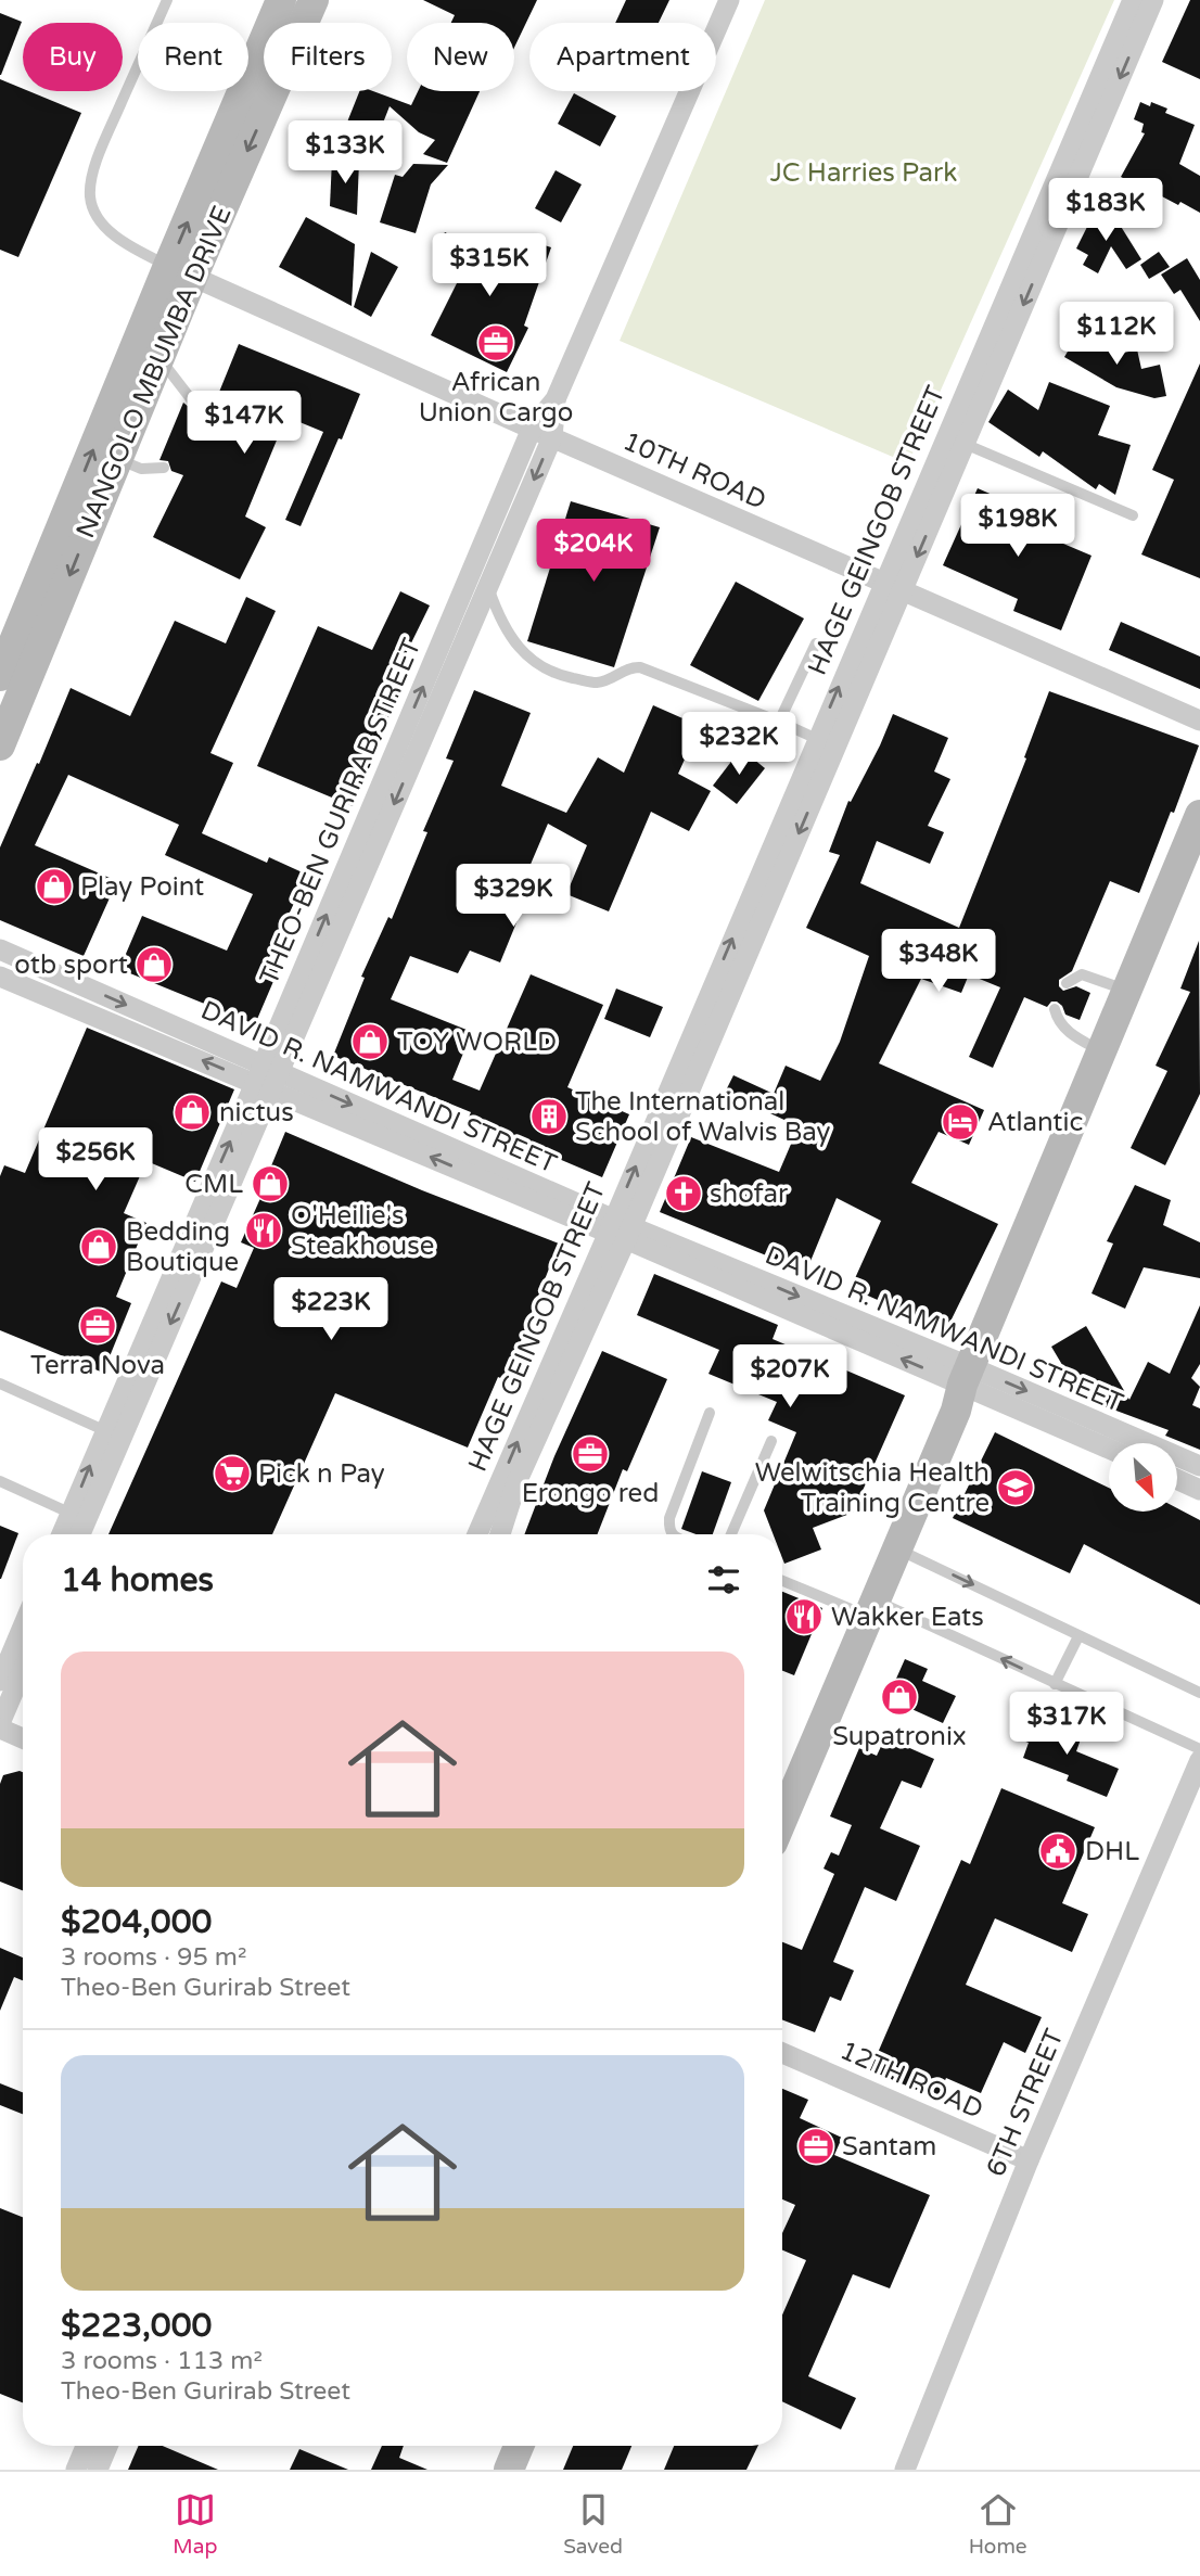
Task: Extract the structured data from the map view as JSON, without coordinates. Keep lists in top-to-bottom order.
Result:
{
  "streets": {
    "main road": ["NANGOLO MBUMBA DRIVE"],
    "street": [
      "10TH ROAD",
      "HAGE GEINGOB STREET",
      "THEO-BEN GURIRAB STREET",
      "DAVID R. NAMWANDI STREET",
      "12TH ROAD",
      "6TH STREET"
    ]
  },
  "crossings": [
    ["NANGOLO MBUMBA DRIVE", "10TH ROAD"],
    ["10TH ROAD", "HAGE GEINGOB STREET"],
    ["10TH ROAD", "THEO-BEN GURIRAB STREET"],
    ["HAGE GEINGOB STREET", "DAVID R. NAMWANDI STREET"],
    ["THEO-BEN GURIRAB STREET", "DAVID R. NAMWANDI STREET"],
    ["12TH ROAD", "6TH STREET"]
  ],
  "parks": ["JC Harries Park"],
  "places": {
    "office": [
      "African Union Cargo",
      "Terra Nova",
      "Erongo red",
      "Santam"
    ],
    "shop": [
      "Play Point",
      "otb sport",
      "TOY WORLD",
      "nictus",
      "CML",
      "Bedding Boutique",
      "Supatronix"
    ],
    "building": ["The International School of Walvis Bay"],
    "hotel": ["Atlantic"],
    "church": ["shofar"],
    "restaurant": ["O'Heilie's Steakhouse", "Wakker Eats"],
    "supermarket": ["Pick n Pay"],
    "school or university": ["Welwitschia Health Training Centre"],
    "public building": ["DHL"]
  },
  "north": "bottom right",
  "page": {
    "chip": [
      "Buy",
      "Rent",
      "Filters",
      "New",
      "Apartment"
    ],
    "price": [
      "$133K",
      "$183K",
      "$315K",
      "$112K",
      "$147K",
      "$198K",
      "$204K",
      "$232K",
      "$329K",
      "$348K",
      "$256K",
      "$223K",
      "$207K",
      "$317K"
    ],
    "heading": "14 homes",
    "list": [
      {
        "name": "$204,000",
        "note": "3 rooms · 95 m² · Theo-Ben Gurirab Street"
      },
      {
        "name": "$223,000",
        "note": "3 rooms · 113 m² · Theo-Ben Gurirab Street"
      }
    ],
    "tabs": ["Map", "Saved", "Home"]
  }
}
